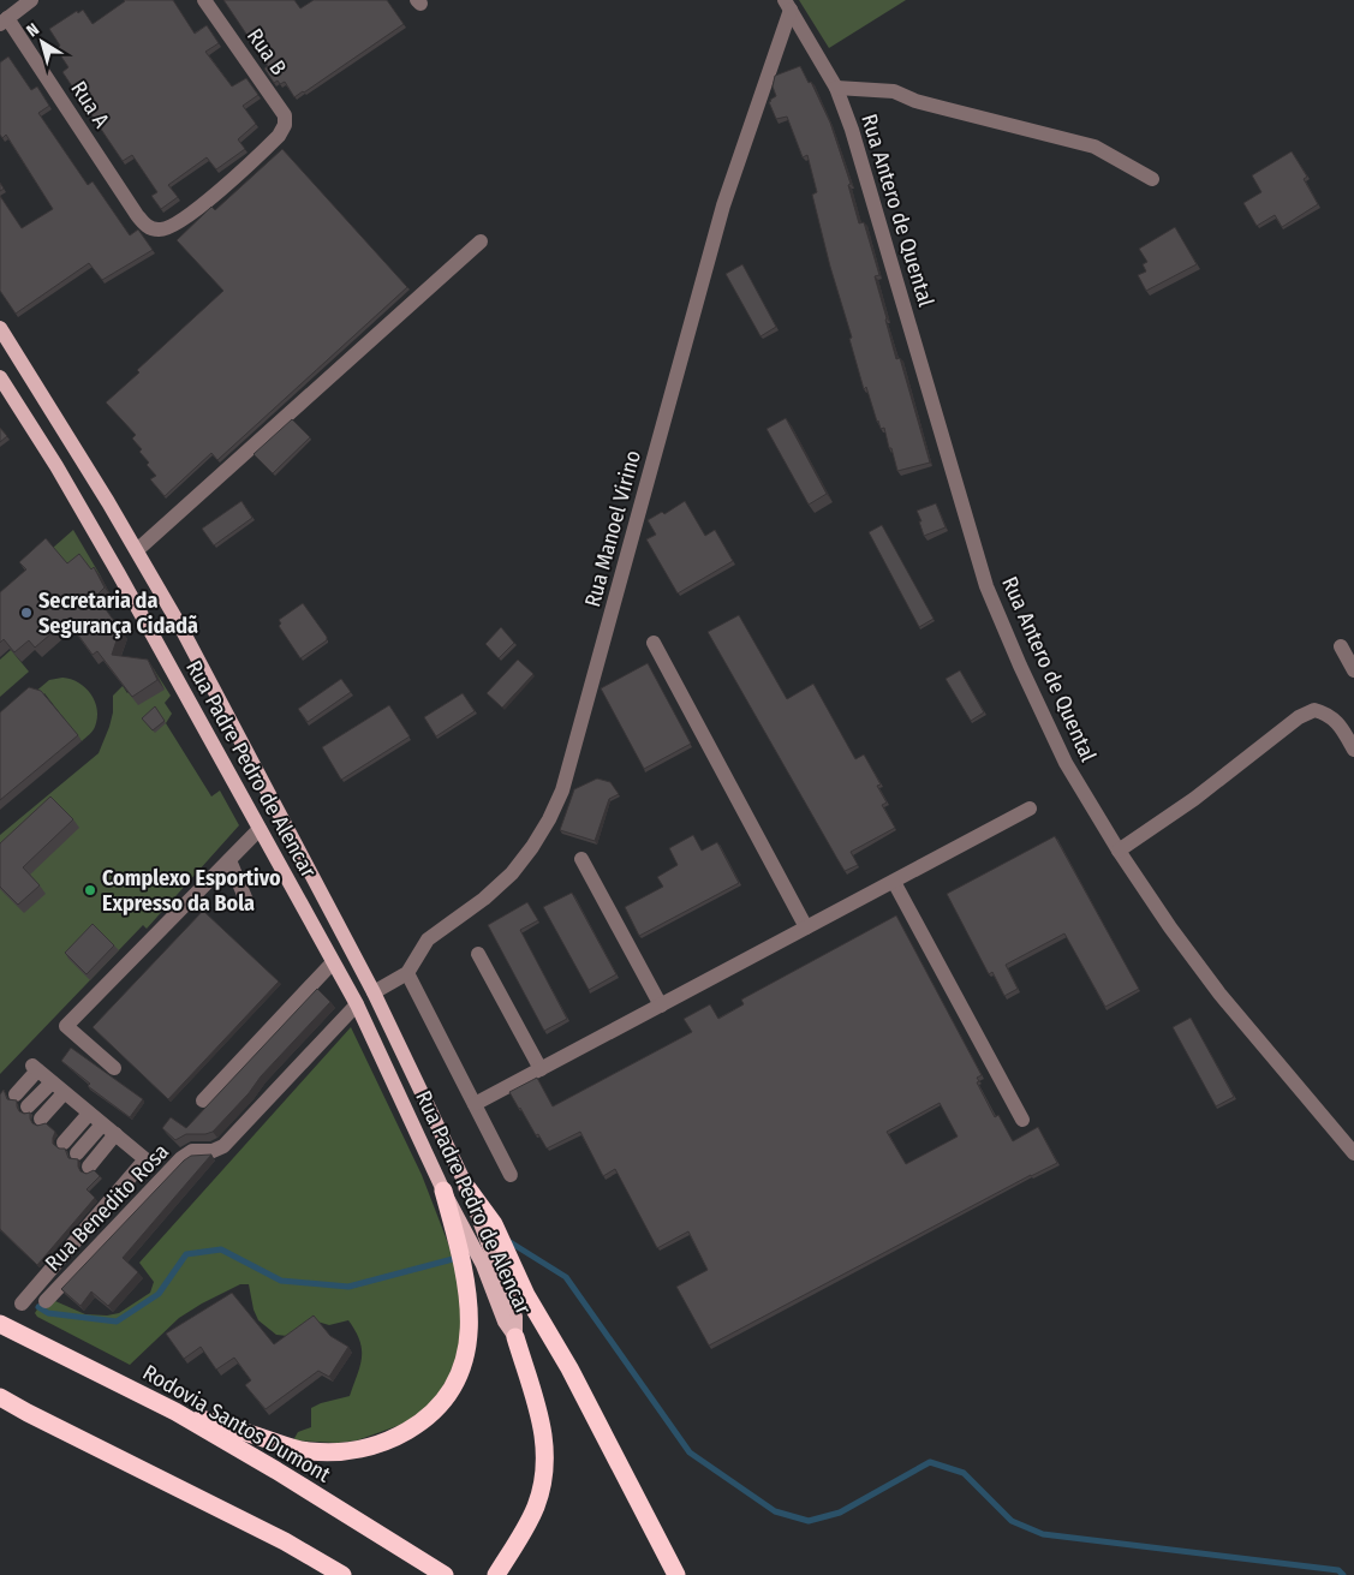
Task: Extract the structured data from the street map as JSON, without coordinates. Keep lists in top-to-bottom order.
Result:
{
  "streets": {
    "highway": ["Rodovia Santos Dumont"],
    "main road": ["Rua Padre Pedro de Alencar"],
    "street": [
      "Rua B",
      "Rua A",
      "Rua Antero de Quental",
      "Rua Manoel Virino",
      "Rua Benedito Rosa"
    ]
  },
  "crossings": [
    ["Rua B", "Rua A"],
    ["Rua Antero de Quental", "Rua Manoel Virino"],
    ["Rua Manoel Virino", "Rua Padre Pedro de Alencar"],
    ["Rua Padre Pedro de Alencar", "Rua Benedito Rosa"]
  ],
  "places": ["Secretaria da Segurança Cidadã", "Complexo Esportivo Expresso da Bola"],
  "north": "top left"
}
